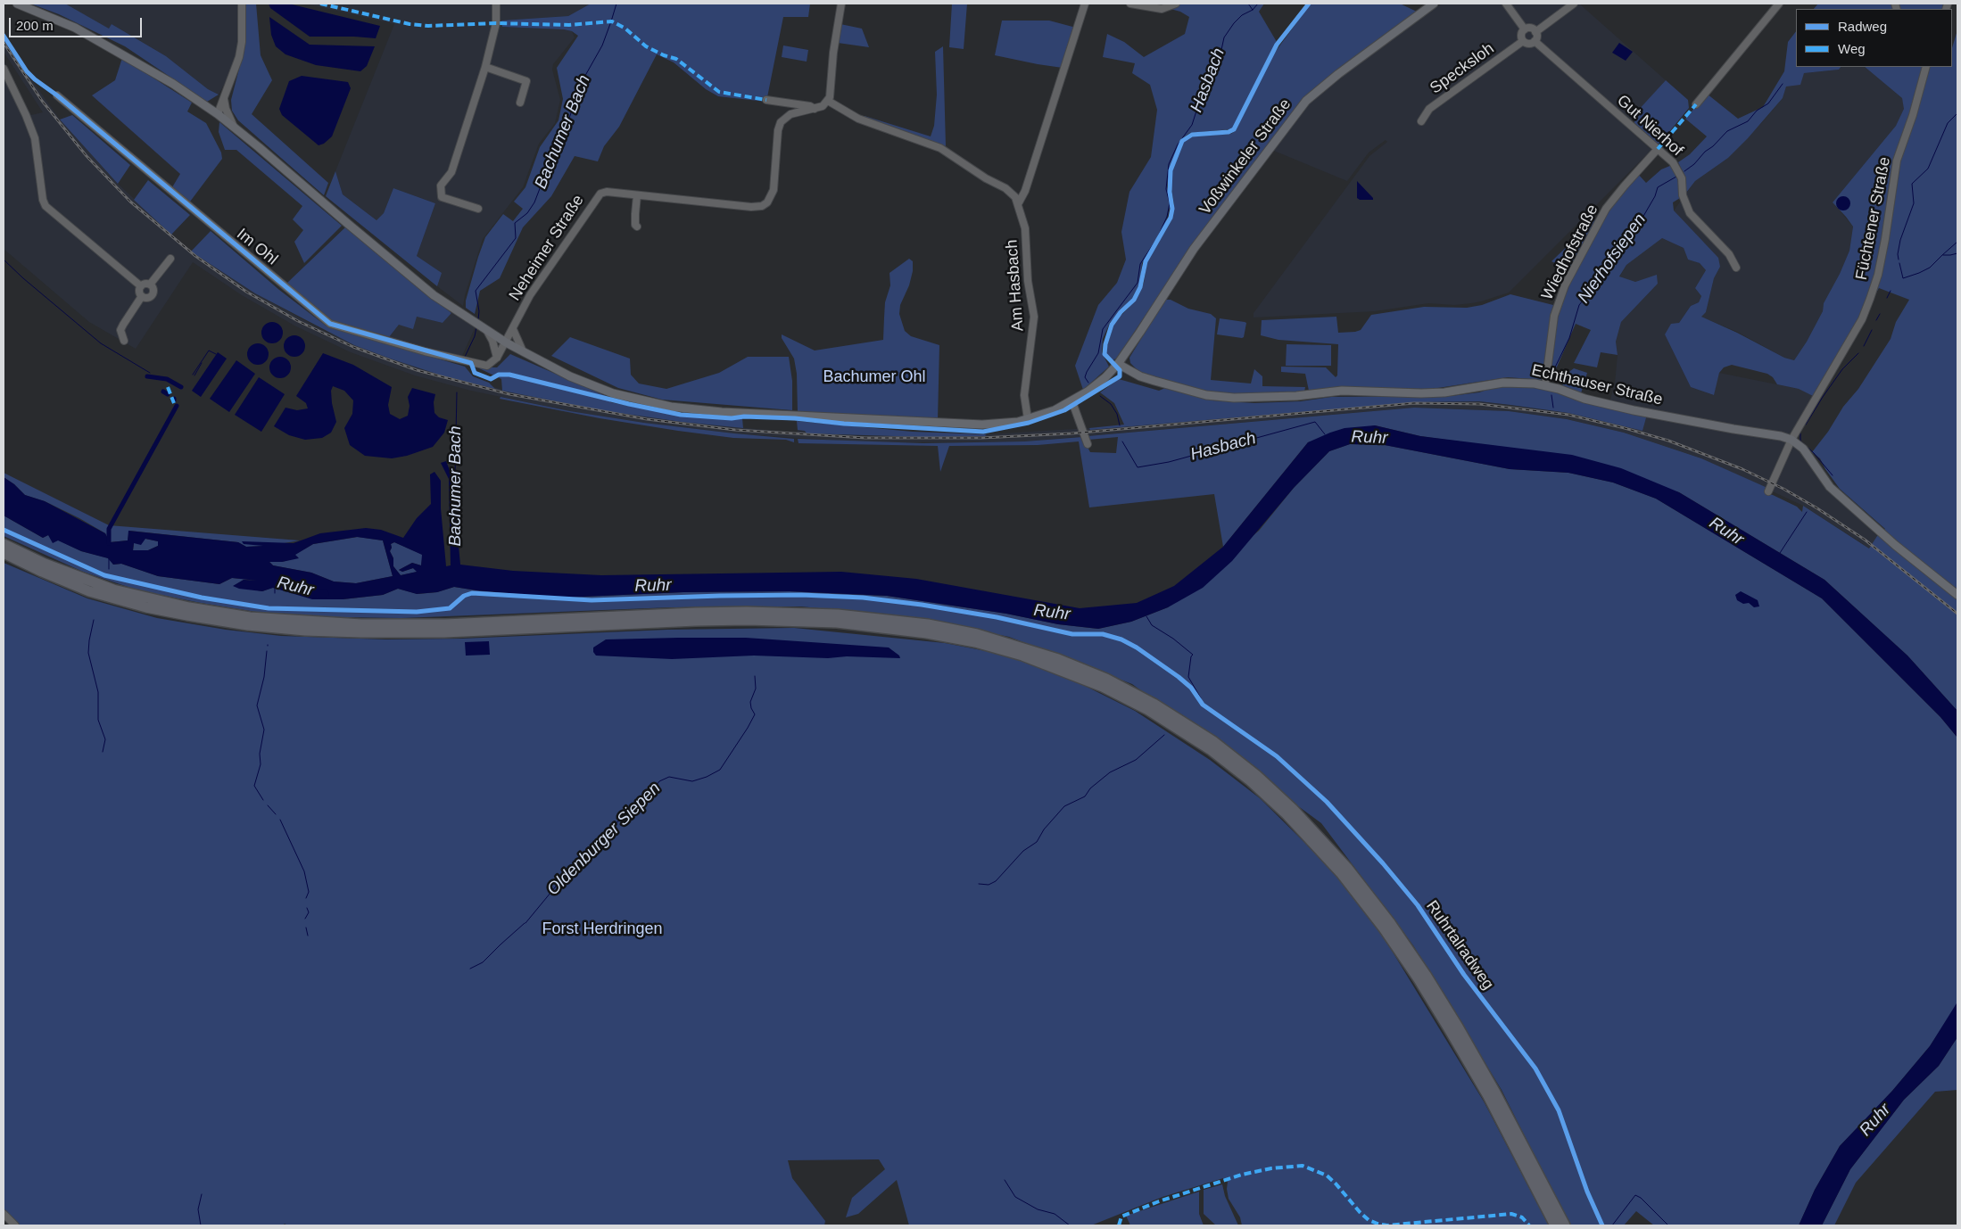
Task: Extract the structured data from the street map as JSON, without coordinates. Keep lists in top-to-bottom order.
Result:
{
  "streets": {
    "main road": ["Voßwinkeler Straße", "Echthauser Straße"],
    "street": [
      "Specksloh",
      "Gut Nierhof",
      "Füchtener Straße",
      "Im Ohl",
      "Neheimer Straße",
      "Wiedhofstraße",
      "Am Hasbach"
    ],
    "cycle path": ["Ruhrtalradweg"]
  },
  "crossings": [
    ["Specksloh", "Gut Nierhof"],
    ["Gut Nierhof", "Wiedhofstraße"],
    ["Voßwinkeler Straße", "Echthauser Straße"],
    ["Füchtener Straße", "Echthauser Straße"],
    ["Im Ohl", "Neheimer Straße"],
    ["Wiedhofstraße", "Echthauser Straße"]
  ],
  "water": [
    "Hasbach",
    "Bachumer Bach",
    "Nierhofsiepen",
    "Ruhr",
    "Oldenburger Siepen"
  ],
  "parks": ["Bachumer Ohl", "Forst Herdringen"],
  "legend": ["Radweg", "Weg"],
  "scale_bar": "200 m"
}
